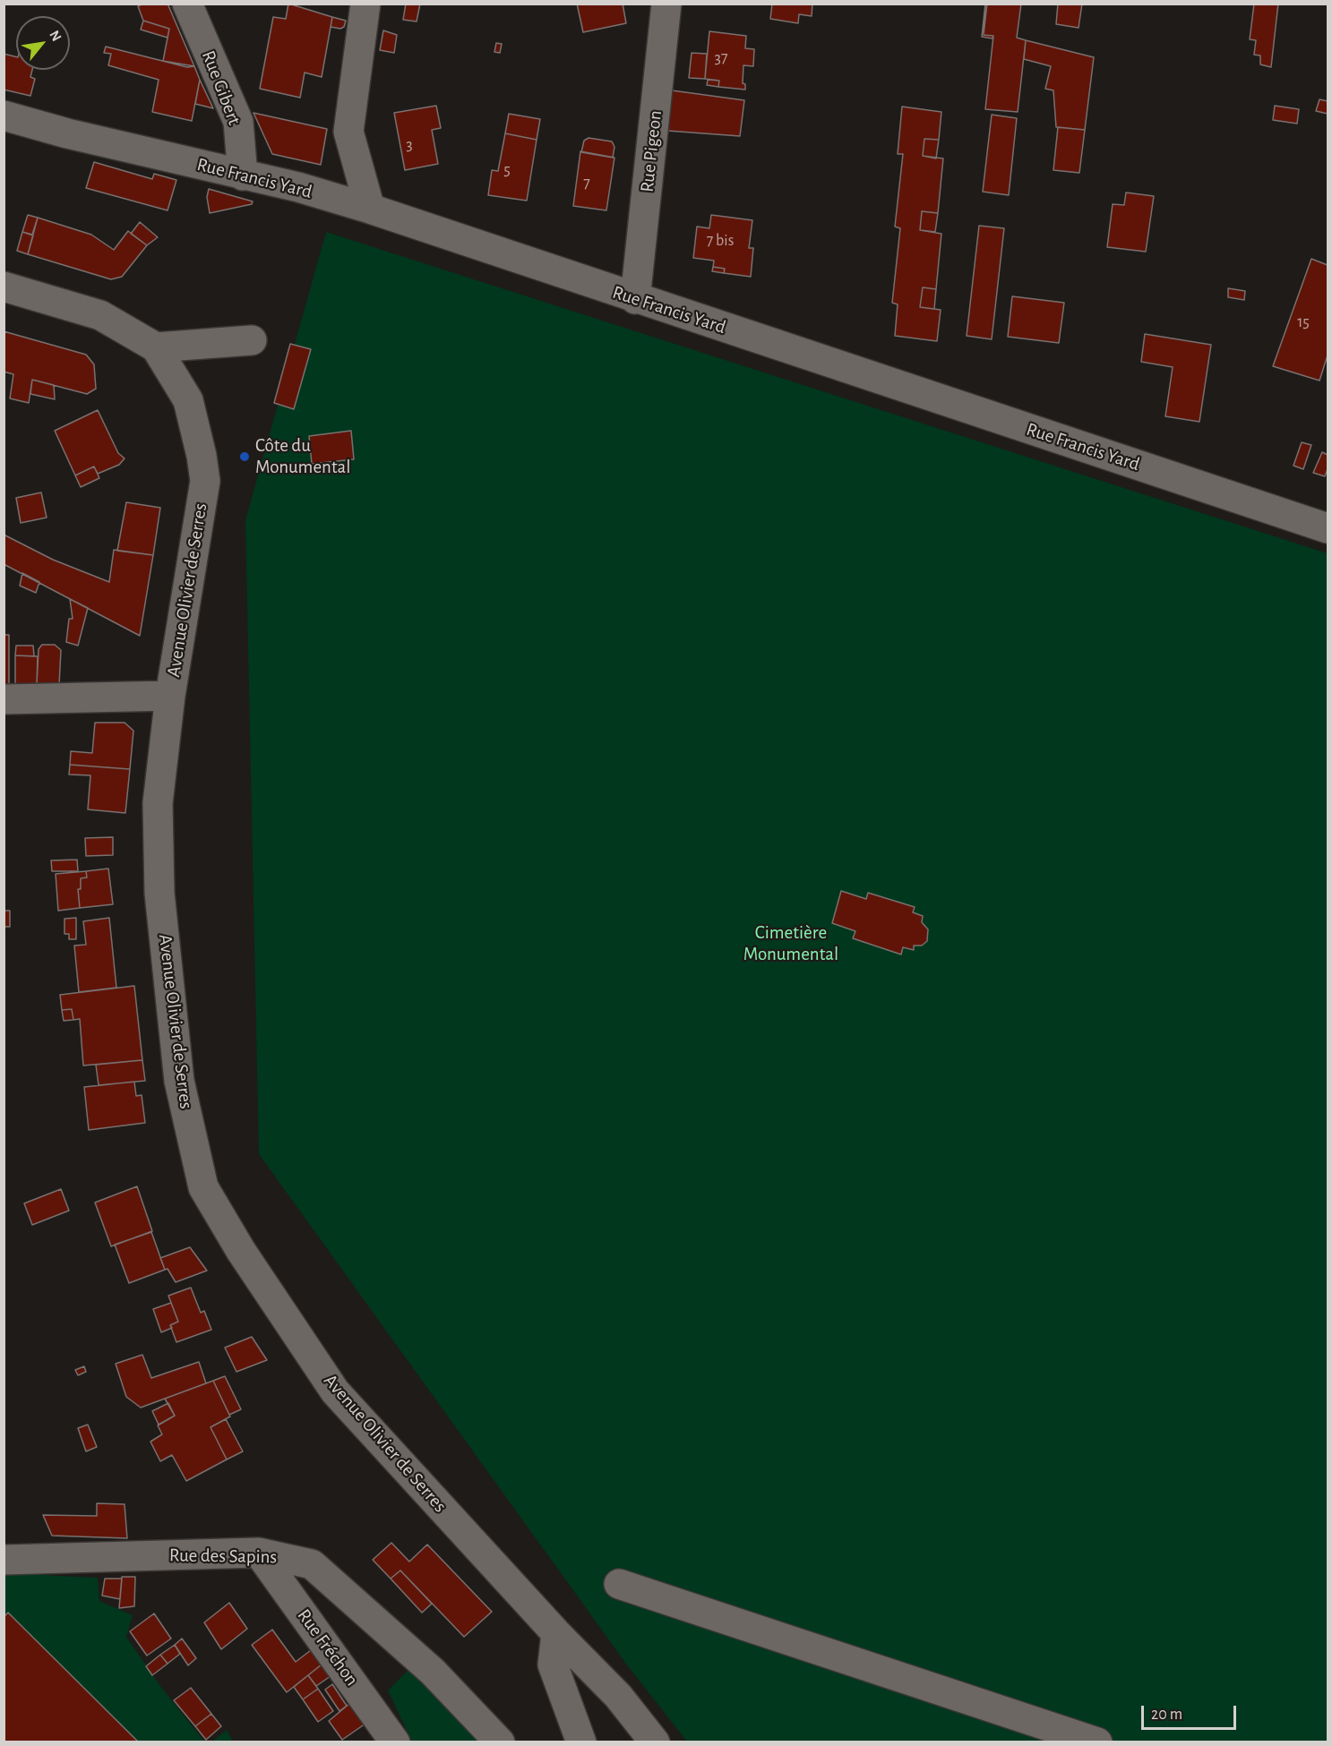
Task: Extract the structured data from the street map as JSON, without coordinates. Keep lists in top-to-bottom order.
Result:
{
  "streets": {
    "street": [
      "Rue Gibert",
      "Rue Pigeon",
      "Rue Francis Yard",
      "Avenue Olivier de Serres",
      "Rue des Sapins",
      "Rue Fréchon"
    ]
  },
  "crossings": [
    ["Rue Gibert", "Rue Francis Yard"],
    ["Rue Pigeon", "Rue Francis Yard"],
    ["Rue des Sapins", "Rue Fréchon"]
  ],
  "parks": ["Cimetière Monumental"],
  "places": ["Côte du Monumental"],
  "house_numbers": [
    "37",
    "3",
    "5",
    "7",
    "7 bis",
    "15"
  ],
  "scale_bar": "20 m",
  "north": "top right"
}
